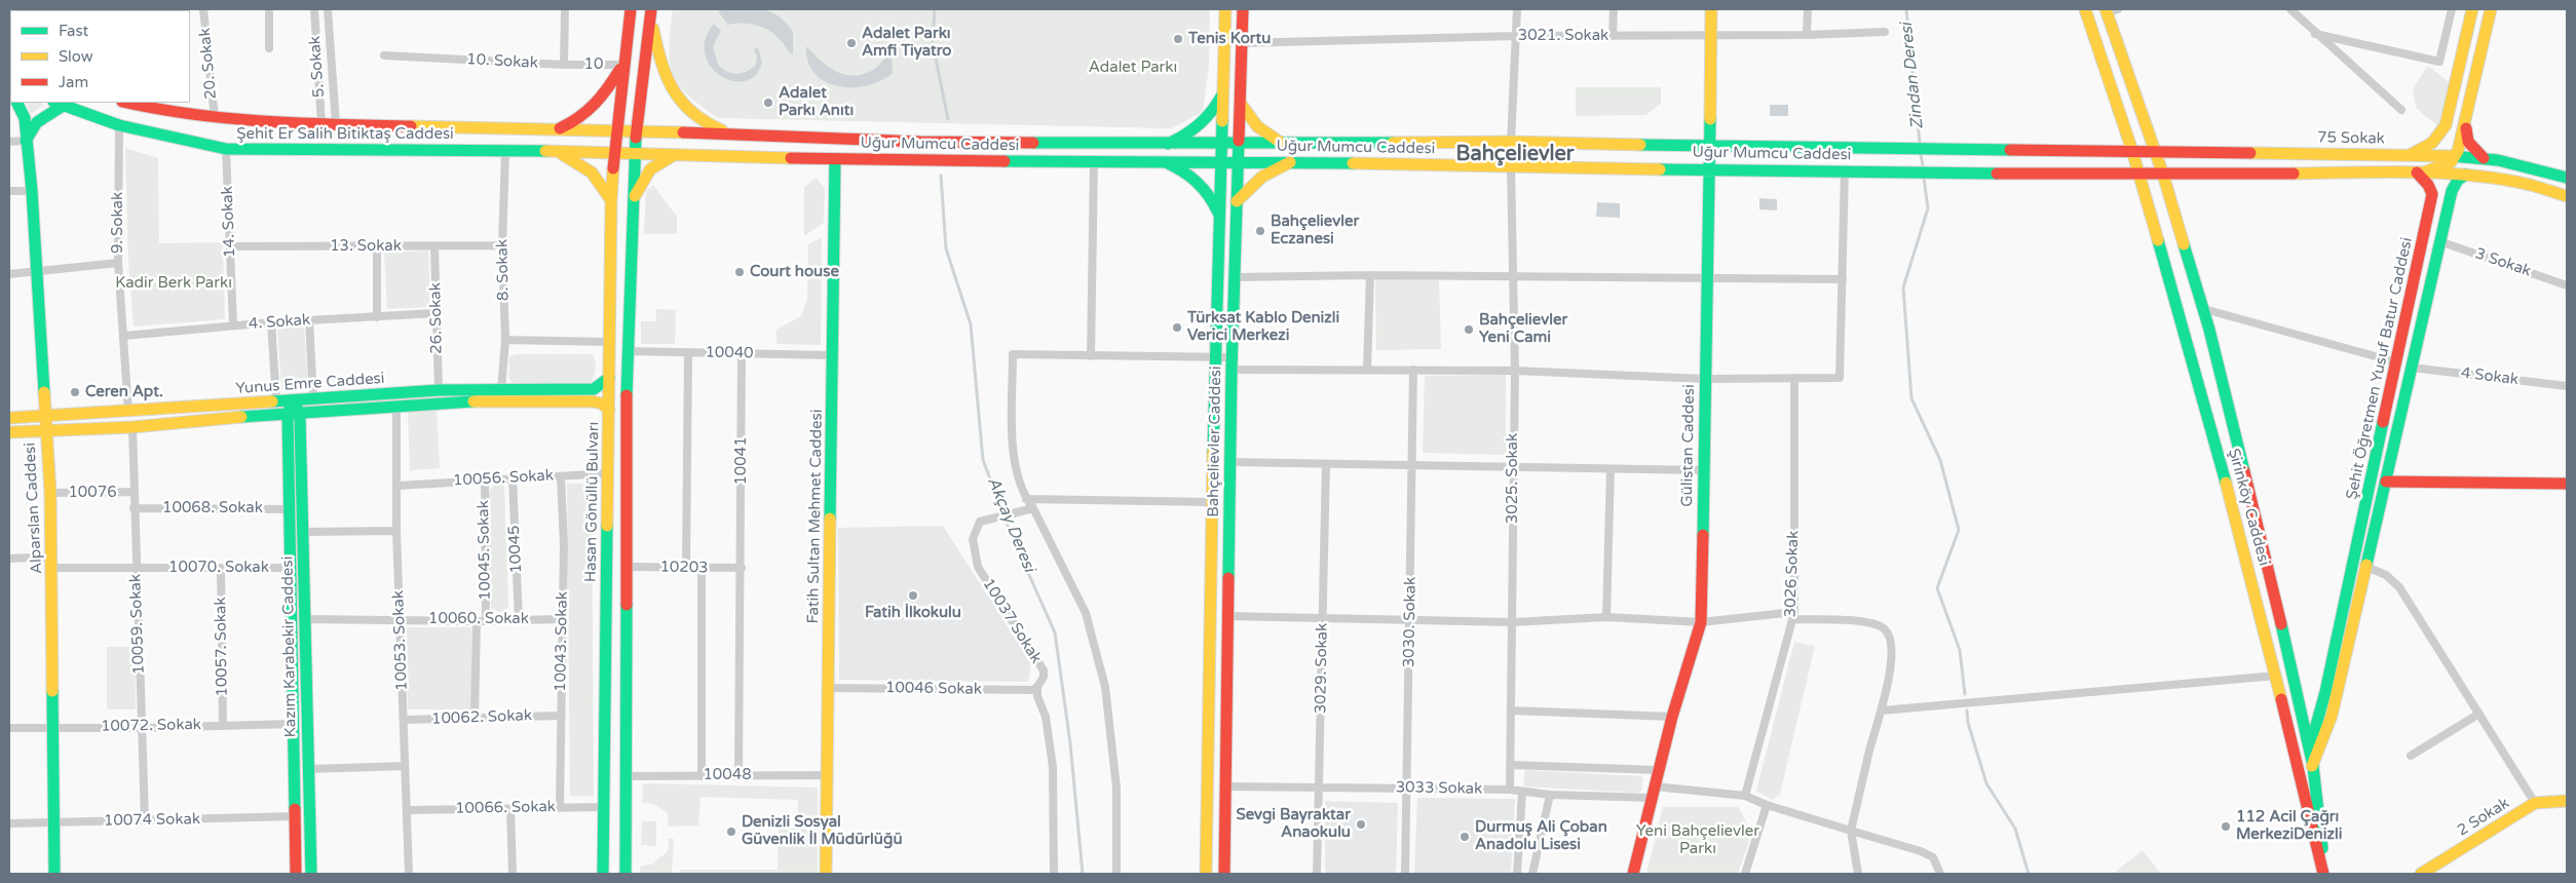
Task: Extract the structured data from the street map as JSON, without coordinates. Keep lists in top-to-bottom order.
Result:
{
  "streets": {
    "main road": [
      "Şehit Er Salih Bitiktaş Caddesi",
      "75 Sokak",
      "Uğur Mumcu Caddesi",
      "Şehit Öğretmen Yusuf Batur Caddesi",
      "Yunus Emre Caddesi",
      "Bahçelievler Caddesi",
      "Gülistan Caddesi",
      "Hasan Gönüllü Bulvarı",
      "Şirinköy Caddesi",
      "Alparslan Caddesi",
      "Fatih Sultan Mehmet Caddesi",
      "Kazım Karabekir Caddesi",
      "2 Sokak"
    ],
    "street": [
      "3021. Sokak",
      "10. Sokak",
      "20. Sokak",
      "10",
      "5. Sokak",
      "14. Sokak",
      "9. Sokak",
      "13. Sokak",
      "3 Sokak",
      "8. Sokak",
      "26. Sokak",
      "4. Sokak",
      "10040",
      "4 Sokak",
      "10041",
      "10056. Sokak",
      "3025. Sokak",
      "10076",
      "10068. Sokak",
      "10045",
      "10045. Sokak",
      "10070. Sokak",
      "10203",
      "3026 Sokak",
      "10060. Sokak",
      "10037 Sokak",
      "3030. Sokak",
      "10059. Sokak",
      "10053. Sokak",
      "10043. Sokak",
      "10057. Sokak",
      "3029. Sokak",
      "10046 Sokak",
      "10062. Sokak",
      "10072. Sokak",
      "10048",
      "3033 Sokak",
      "10066. Sokak",
      "10074 Sokak"
    ]
  },
  "crossings": [
    ["3021. Sokak", "Bahçelievler Caddesi"],
    ["3021. Sokak", "Gülistan Caddesi"],
    ["10. Sokak", "10"],
    ["20. Sokak", "Şehit Er Salih Bitiktaş Caddesi"],
    ["10", "Hasan Gönüllü Bulvarı"],
    ["5. Sokak", "Şehit Er Salih Bitiktaş Caddesi"],
    ["Şehit Er Salih Bitiktaş Caddesi", "Uğur Mumcu Caddesi"],
    ["Şehit Er Salih Bitiktaş Caddesi", "14. Sokak"],
    ["Şehit Er Salih Bitiktaş Caddesi", "9. Sokak"],
    ["Şehit Er Salih Bitiktaş Caddesi", "8. Sokak"],
    ["Şehit Er Salih Bitiktaş Caddesi", "Hasan Gönüllü Bulvarı"],
    ["75 Sokak", "Uğur Mumcu Caddesi"],
    ["75 Sokak", "Şirinköy Caddesi"],
    ["Uğur Mumcu Caddesi", "Bahçelievler Caddesi"],
    ["Uğur Mumcu Caddesi", "Gülistan Caddesi"],
    ["Uğur Mumcu Caddesi", "3025. Sokak"],
    ["Uğur Mumcu Caddesi", "Hasan Gönüllü Bulvarı"],
    ["Uğur Mumcu Caddesi", "Şirinköy Caddesi"],
    ["Uğur Mumcu Caddesi", "Fatih Sultan Mehmet Caddesi"],
    ["14. Sokak", "13. Sokak"],
    ["14. Sokak", "4. Sokak"],
    ["9. Sokak", "4. Sokak"],
    ["9. Sokak", "Yunus Emre Caddesi"],
    ["13. Sokak", "8. Sokak"],
    ["13. Sokak", "26. Sokak"],
    ["3 Sokak", "Şehit Öğretmen Yusuf Batur Caddesi"],
    ["8. Sokak", "Yunus Emre Caddesi"],
    ["26. Sokak", "4. Sokak"],
    ["26. Sokak", "Yunus Emre Caddesi"],
    ["10040", "10041"],
    ["10040", "Hasan Gönüllü Bulvarı"],
    ["10040", "Fatih Sultan Mehmet Caddesi"],
    ["Şehit Öğretmen Yusuf Batur Caddesi", "4 Sokak"],
    ["Şehit Öğretmen Yusuf Batur Caddesi", "Şirinköy Caddesi"],
    ["Yunus Emre Caddesi", "Hasan Gönüllü Bulvarı"],
    ["Yunus Emre Caddesi", "Alparslan Caddesi"],
    ["Yunus Emre Caddesi", "10059. Sokak"],
    ["Yunus Emre Caddesi", "10053. Sokak"],
    ["Yunus Emre Caddesi", "Kazım Karabekir Caddesi"],
    ["Bahçelievler Caddesi", "3033 Sokak"],
    ["Gülistan Caddesi", "3033 Sokak"],
    ["10041", "10203"],
    ["10041", "10048"],
    ["10056. Sokak", "Hasan Gönüllü Bulvarı"],
    ["10056. Sokak", "10045"],
    ["10056. Sokak", "10045. Sokak"],
    ["10056. Sokak", "10053. Sokak"],
    ["10056. Sokak", "10043. Sokak"],
    ["3025. Sokak", "3033 Sokak"],
    ["10076", "Alparslan Caddesi"],
    ["10076", "10059. Sokak"],
    ["Hasan Gönüllü Bulvarı", "10203"],
    ["Hasan Gönüllü Bulvarı", "10048"],
    ["Hasan Gönüllü Bulvarı", "10066. Sokak"],
    ["Alparslan Caddesi", "10070. Sokak"],
    ["Alparslan Caddesi", "10072. Sokak"],
    ["Alparslan Caddesi", "10074 Sokak"],
    ["10068. Sokak", "10059. Sokak"],
    ["10068. Sokak", "Kazım Karabekir Caddesi"],
    ["Fatih Sultan Mehmet Caddesi", "10046 Sokak"],
    ["Fatih Sultan Mehmet Caddesi", "10048"],
    ["10045", "10060. Sokak"],
    ["10045. Sokak", "10060. Sokak"],
    ["10070. Sokak", "10059. Sokak"],
    ["10070. Sokak", "10057. Sokak"],
    ["10070. Sokak", "Kazım Karabekir Caddesi"],
    ["3026 Sokak", "3033 Sokak"],
    ["10060. Sokak", "10053. Sokak"],
    ["10060. Sokak", "10043. Sokak"],
    ["10060. Sokak", "Kazım Karabekir Caddesi"],
    ["10037 Sokak", "10046 Sokak"],
    ["3030. Sokak", "3033 Sokak"],
    ["10059. Sokak", "10072. Sokak"],
    ["10059. Sokak", "10074 Sokak"],
    ["10053. Sokak", "10062. Sokak"],
    ["10053. Sokak", "10066. Sokak"],
    ["10043. Sokak", "10062. Sokak"],
    ["10043. Sokak", "10066. Sokak"],
    ["10057. Sokak", "10072. Sokak"],
    ["Kazım Karabekir Caddesi", "10072. Sokak"],
    ["Kazım Karabekir Caddesi", "10074 Sokak"],
    ["3029. Sokak", "3033 Sokak"]
  ],
  "districts": ["Bahçelievler"],
  "water": ["Zindan Deresi", "Akçay Deresi"],
  "parks": ["Adalet Parkı", "Kadir Berk Parkı", "Yeni Bahçelievler Parkı"],
  "places": [
    "Tenis Kortu",
    "Adalet Parkı Amfi Tiyatro",
    "Adalet Parkı Anıtı",
    "Bahçelievler Eczanesi",
    "Court house",
    "Türksat Kablo Denizli Verici Merkezi",
    "Bahçelievler Yeni Cami",
    "Ceren Apt.",
    "Fatih İlkokulu",
    "Sevgi Bayraktar Anaokulu",
    "112 Acil Çağrı MerkeziDenizli",
    "Denizli Sosyal Güvenlik İl Müdürlüğü",
    "Durmuş Ali Çoban Anadolu Lisesi"
  ],
  "legend": ["Fast", "Slow", "Jam"]
}
